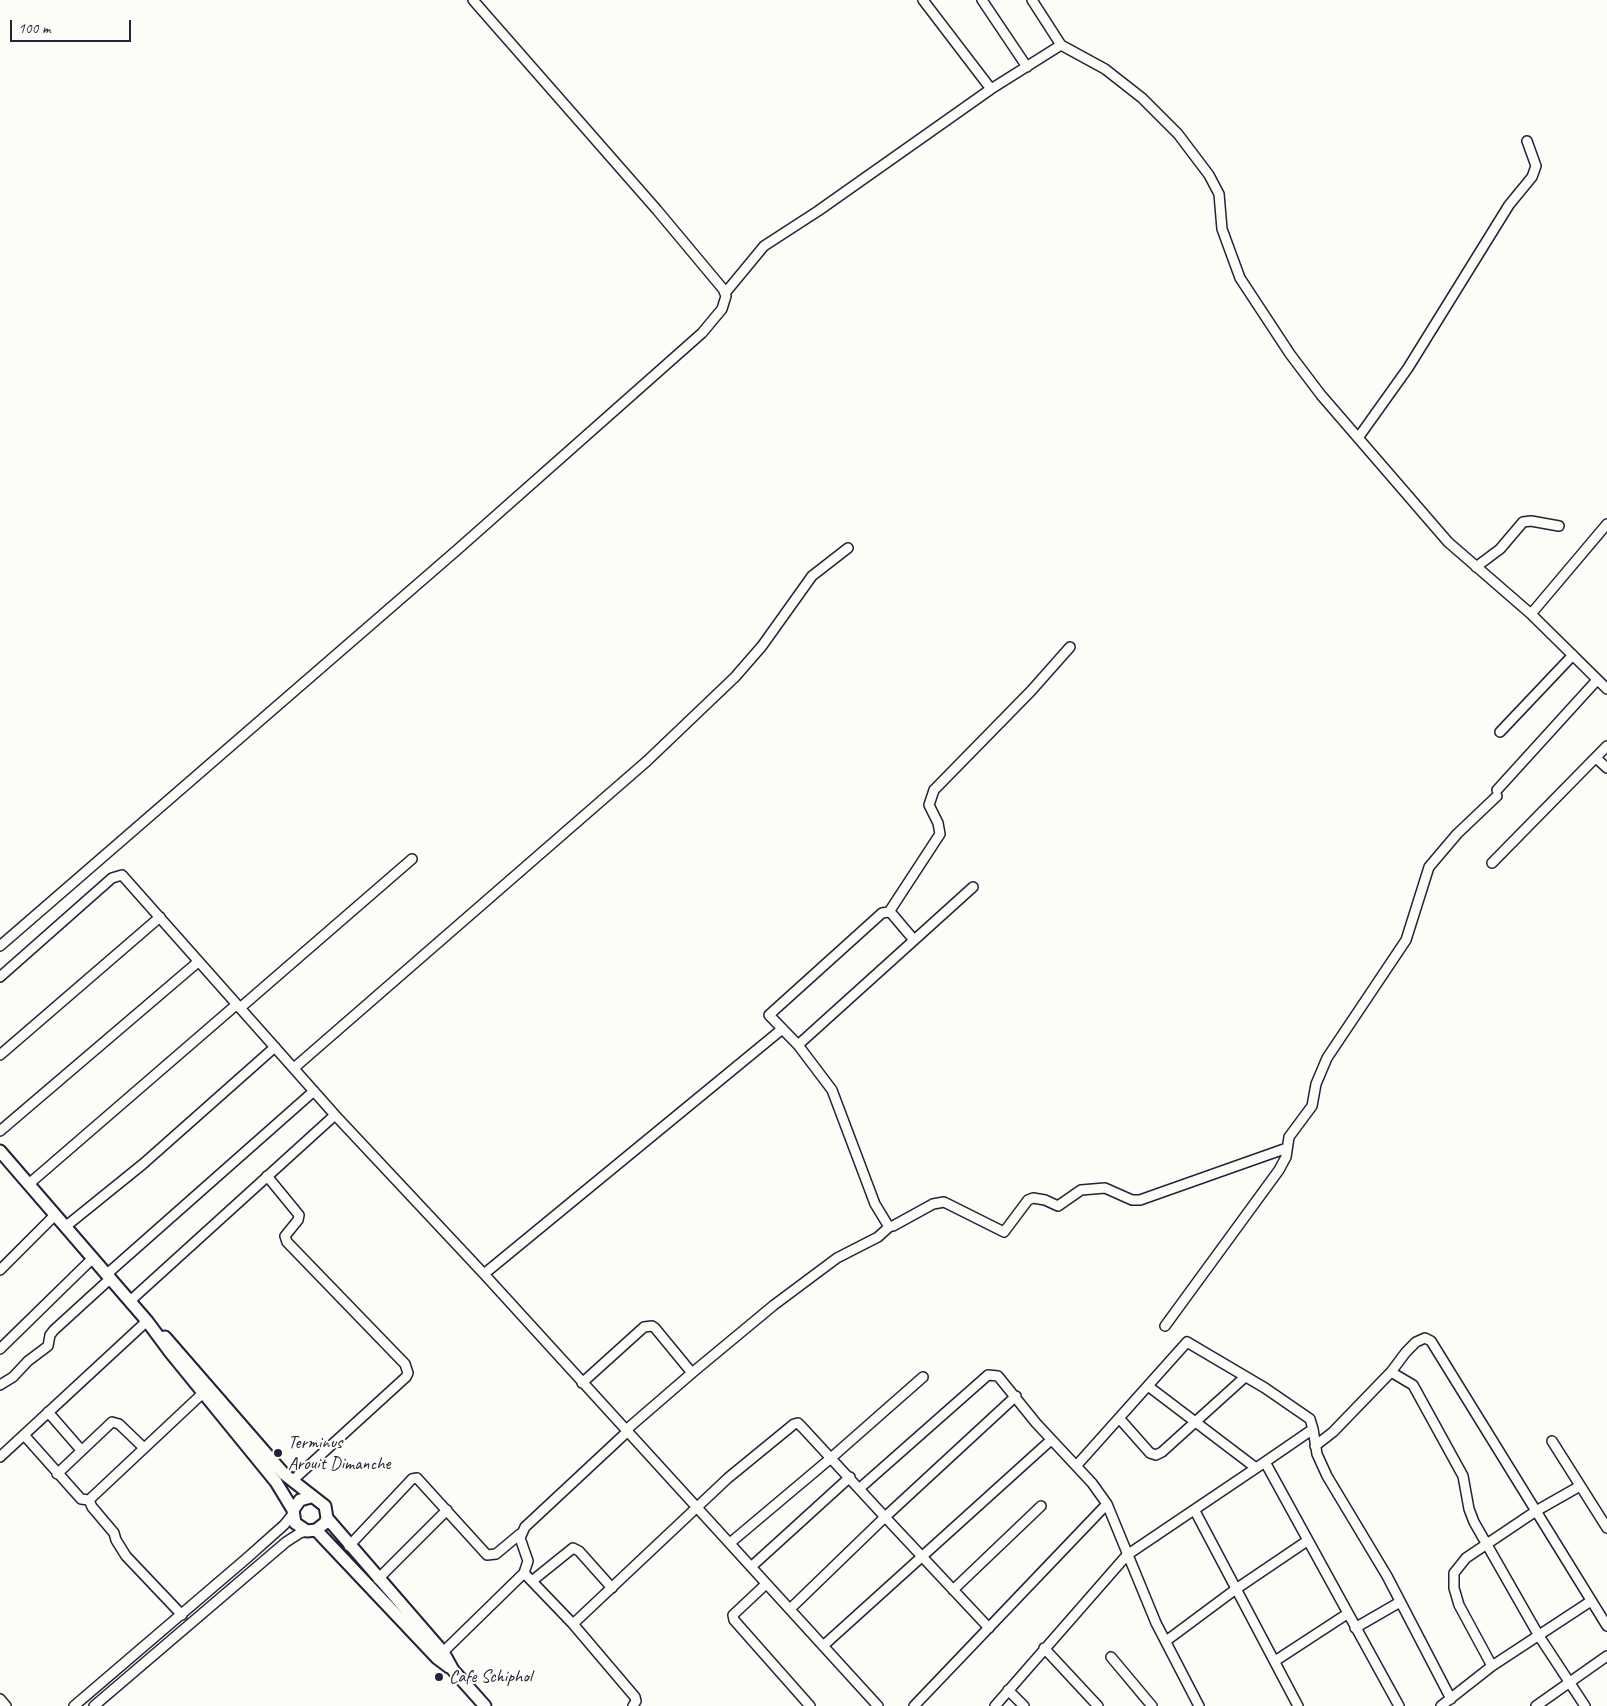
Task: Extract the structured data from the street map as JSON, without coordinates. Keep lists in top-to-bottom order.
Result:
{
  "places": ["Terminus Arouit Dimanche", "Cafe Schiphol"],
  "scale_bar": "100 m"
}
